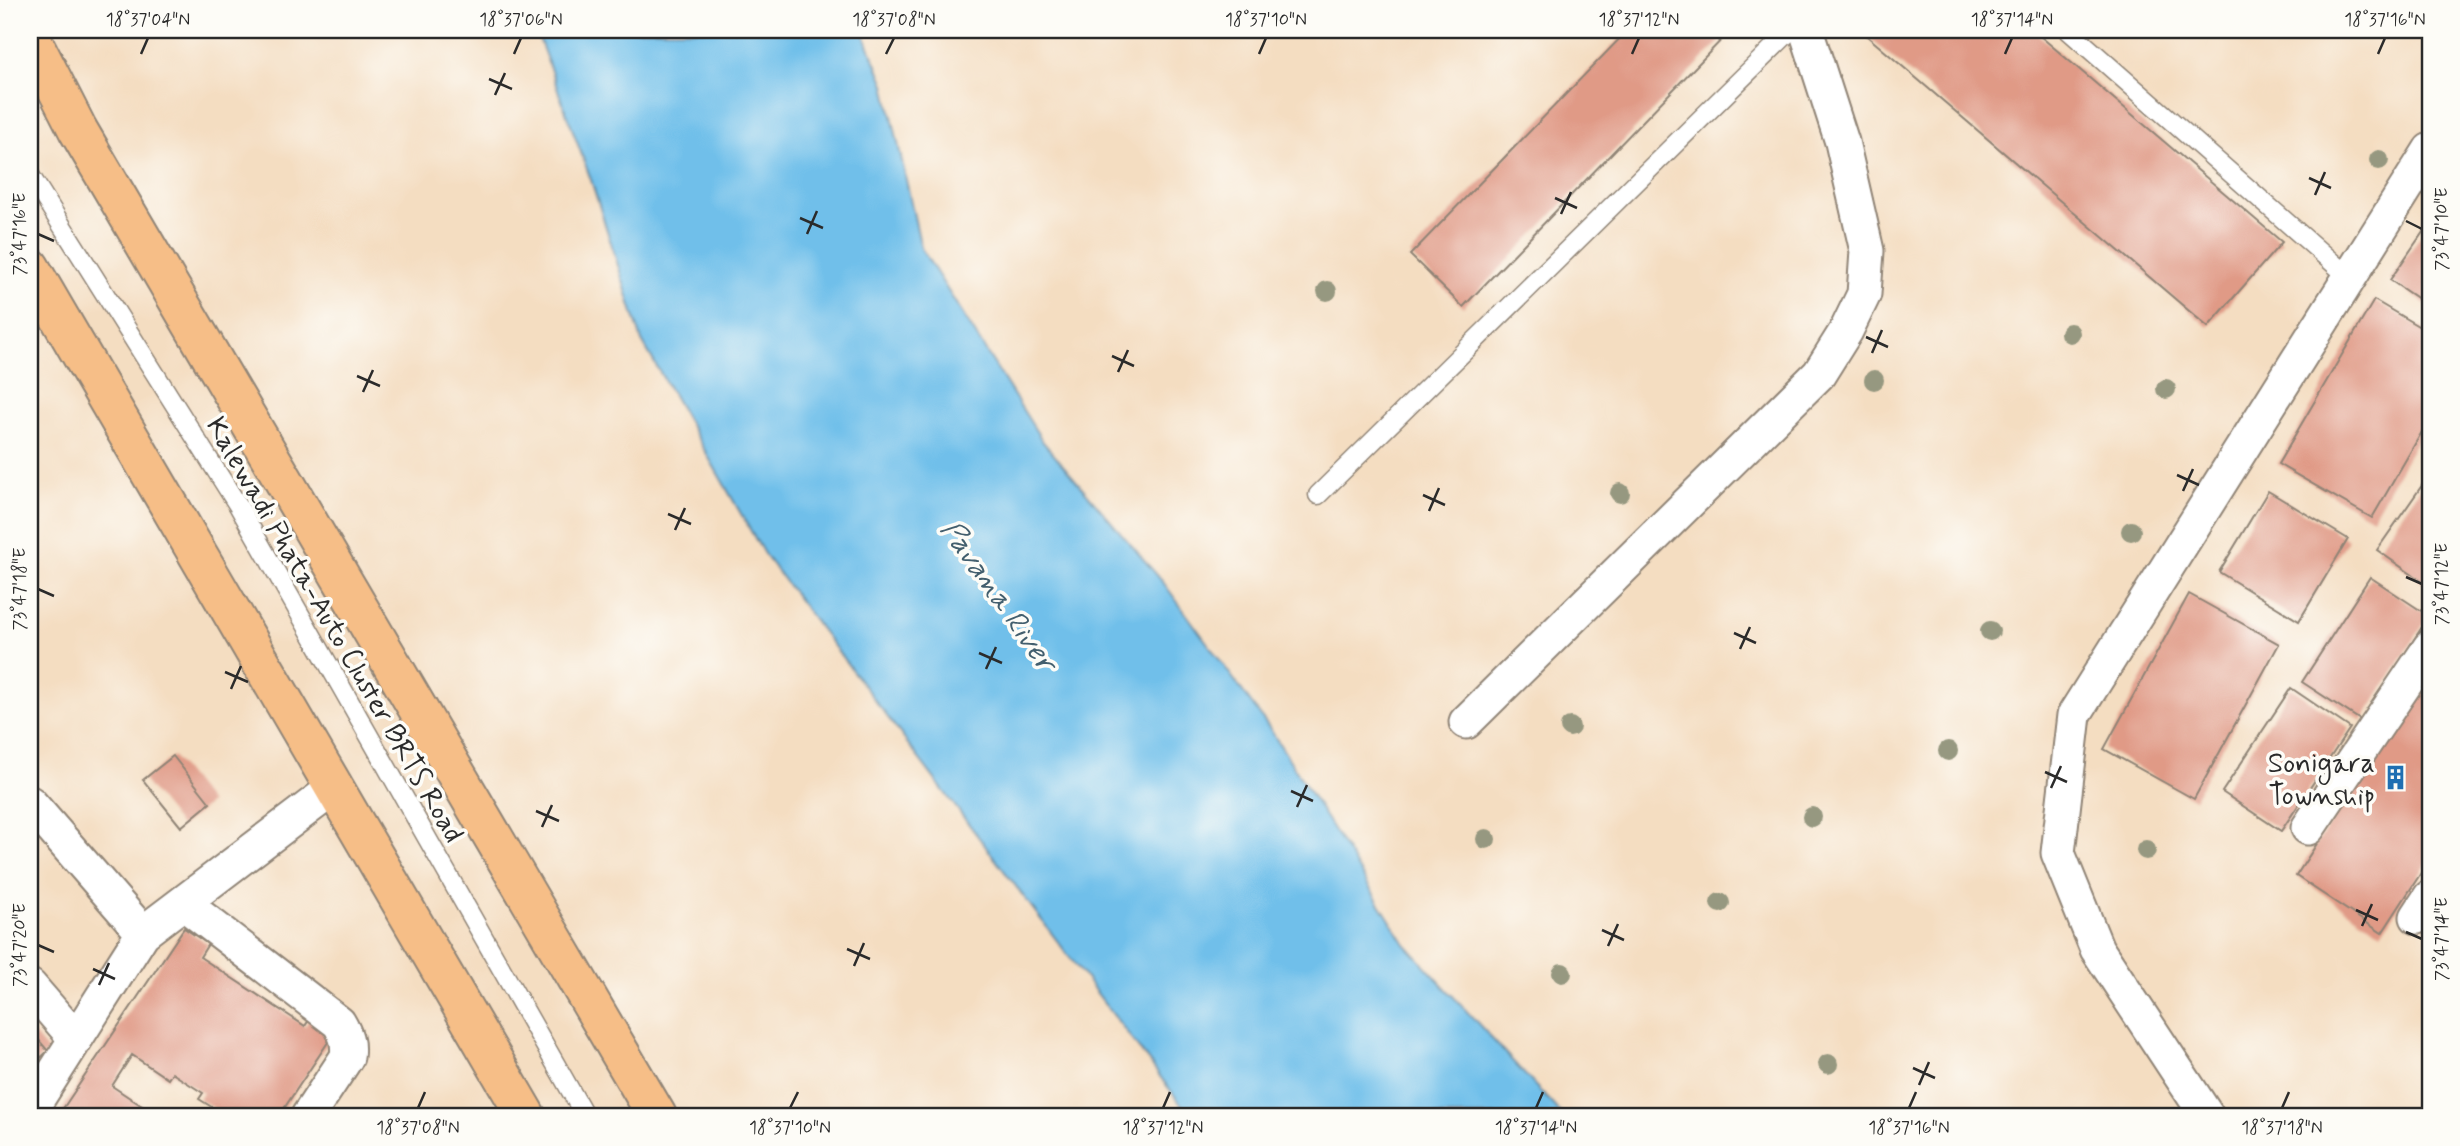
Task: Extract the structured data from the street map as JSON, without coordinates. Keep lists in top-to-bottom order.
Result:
{
  "streets": {
    "lane": ["Kalewadi Phata-Auto Cluster BRTS Road"]
  },
  "water": ["Pavana River"],
  "places": {
    "building": ["Sonigara Township"]
  },
  "coordinates": [
    "18°37'04\"N",
    "18°37'06\"N",
    "18°37'08\"N",
    "18°37'10\"N",
    "18°37'12\"N",
    "18°37'14\"N",
    "18°37'16\"N",
    "73°47'10\"E",
    "73°47'16\"E",
    "73°47'12\"E",
    "73°47'18\"E",
    "73°47'14\"E",
    "73°47'20\"E",
    "18°37'18\"N"
  ]
}
